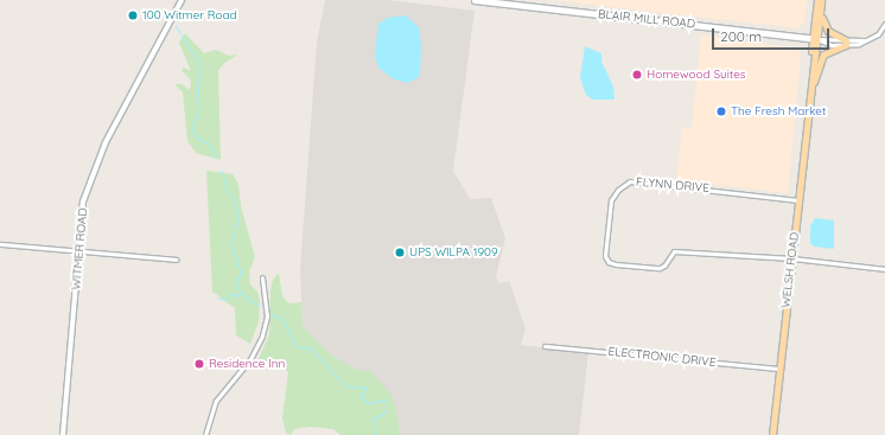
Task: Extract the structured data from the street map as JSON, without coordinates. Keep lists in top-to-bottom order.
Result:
{
  "streets": {
    "main road": ["BLAIR MILL ROAD", "WELSH ROAD"],
    "street": ["FLYNN DRIVE", "WITMER ROAD", "ELECTRONIC DRIVE"]
  },
  "crossings": [
    ["BLAIR MILL ROAD", "WELSH ROAD"],
    ["FLYNN DRIVE", "WELSH ROAD"],
    ["WELSH ROAD", "ELECTRONIC DRIVE"]
  ],
  "places": [
    "100 Witmer Road",
    "Homewood Suites",
    "The Fresh Market",
    "UPS WILPA 1909",
    "Residence Inn"
  ],
  "scale_bar": "200 m"
}
